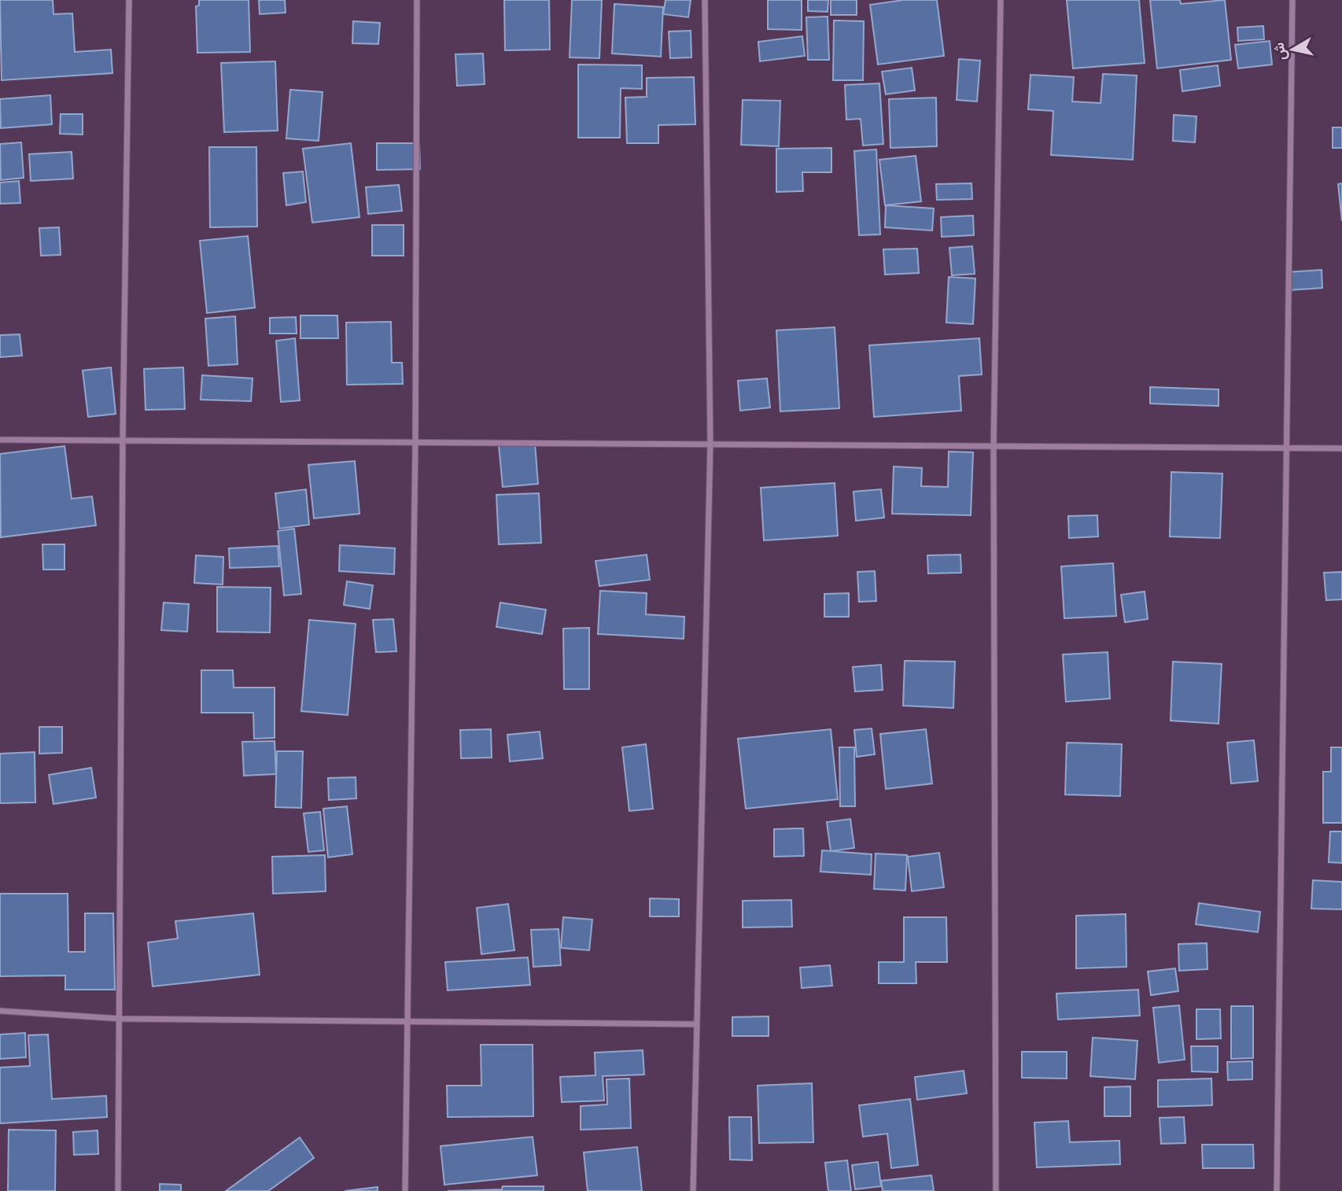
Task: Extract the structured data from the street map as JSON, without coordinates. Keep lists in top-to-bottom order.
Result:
{
  "north": "left"
}
